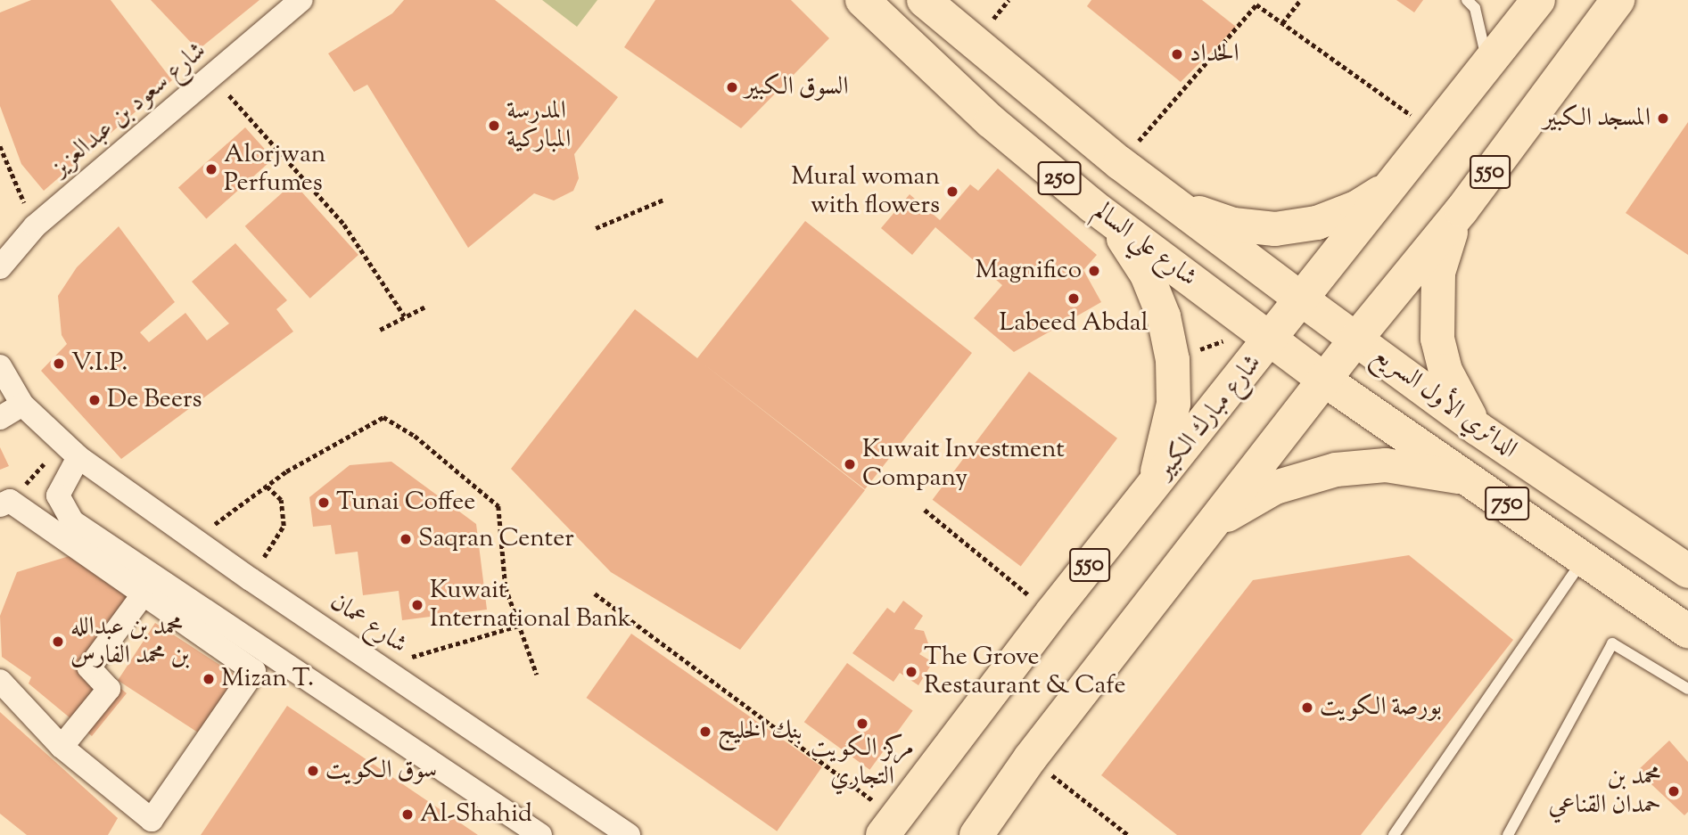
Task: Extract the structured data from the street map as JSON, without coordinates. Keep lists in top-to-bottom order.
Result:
{
  "streets": {
    "main road": [
      "550",
      "250",
      "شارع علي السالم",
      "الدائري الأول السريع",
      "شارع مبارك الكبير",
      "750"
    ],
    "street": ["شارع سعود بن عبدالعزيز", "شارع عمان"]
  },
  "crossings": [
    ["550", "شارع علي السالم"],
    ["550", "الدائري الأول السريع"],
    ["شارع علي السالم", "الدائري الأول السريع"],
    ["شارع علي السالم", "شارع مبارك الكبير"]
  ],
  "places": [
    "الحداد",
    "السوق الكبير",
    "المسجد الكبير",
    "المدرسة المباركية",
    "Alorjwan Perfumes",
    "Mural woman with flowers",
    "Magnifico",
    "Labeed Abdal",
    "V.I.P.",
    "De Beers",
    "Kuwait Investment Company",
    "Tunai Coffee",
    "Saqran Center",
    "Kuwait International Bank",
    "محمد بن عبدالله بن محمد الفارس",
    "The Grove Restaurant & Cafe",
    "Mizan T.",
    "بورصة الكويت",
    "مركز الكويت التجاري",
    "بنك الخليج",
    "سوق الكويت",
    "محمد بن حمدان القناعي",
    "Al-Shahid"
  ]
}
